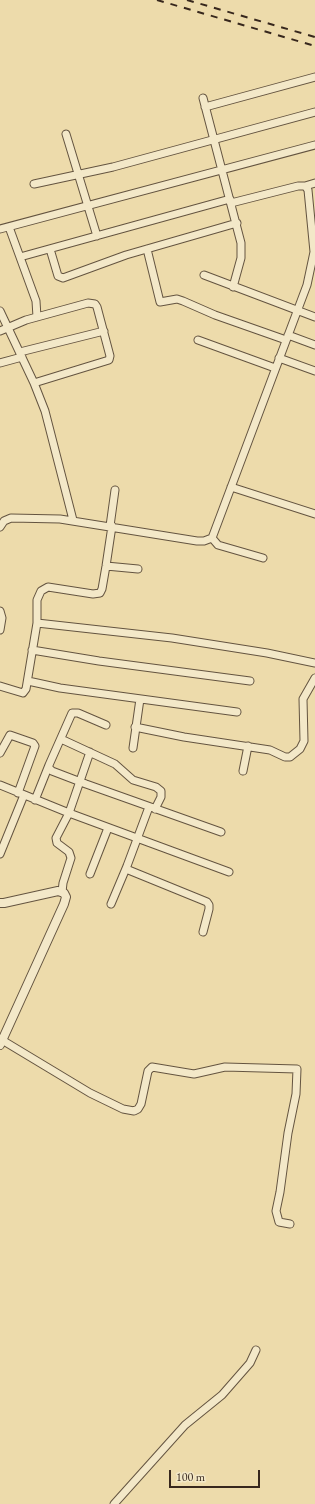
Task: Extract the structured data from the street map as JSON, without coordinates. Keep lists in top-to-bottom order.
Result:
{
  "scale_bar": "100 m"
}
